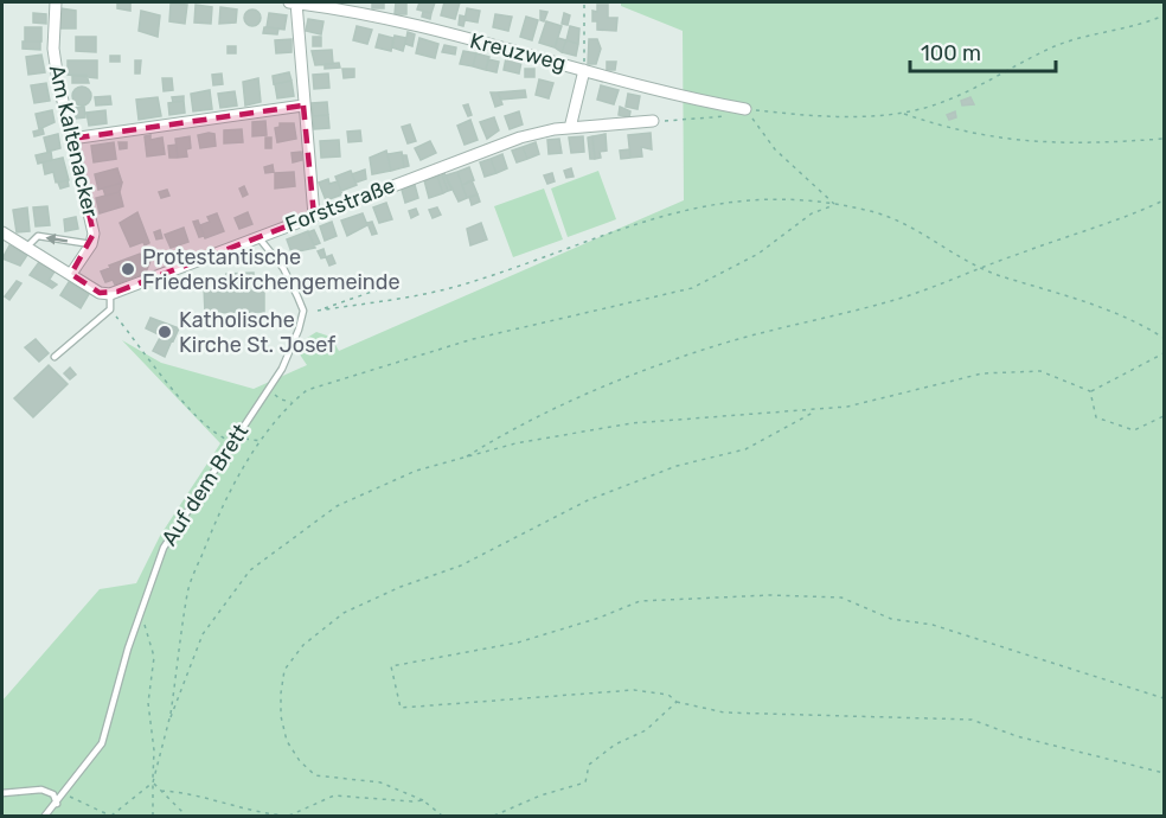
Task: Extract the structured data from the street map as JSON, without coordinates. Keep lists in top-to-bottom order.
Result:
{
  "streets": {
    "street": ["Kreuzweg", "Am Kaltenacker", "Forststraße"],
    "lane": ["Auf dem Brett"]
  },
  "places": ["Protestantische Friedenskirchengemeinde", "Katholische Kirche St. Josef"],
  "scale_bar": "100 m"
}
